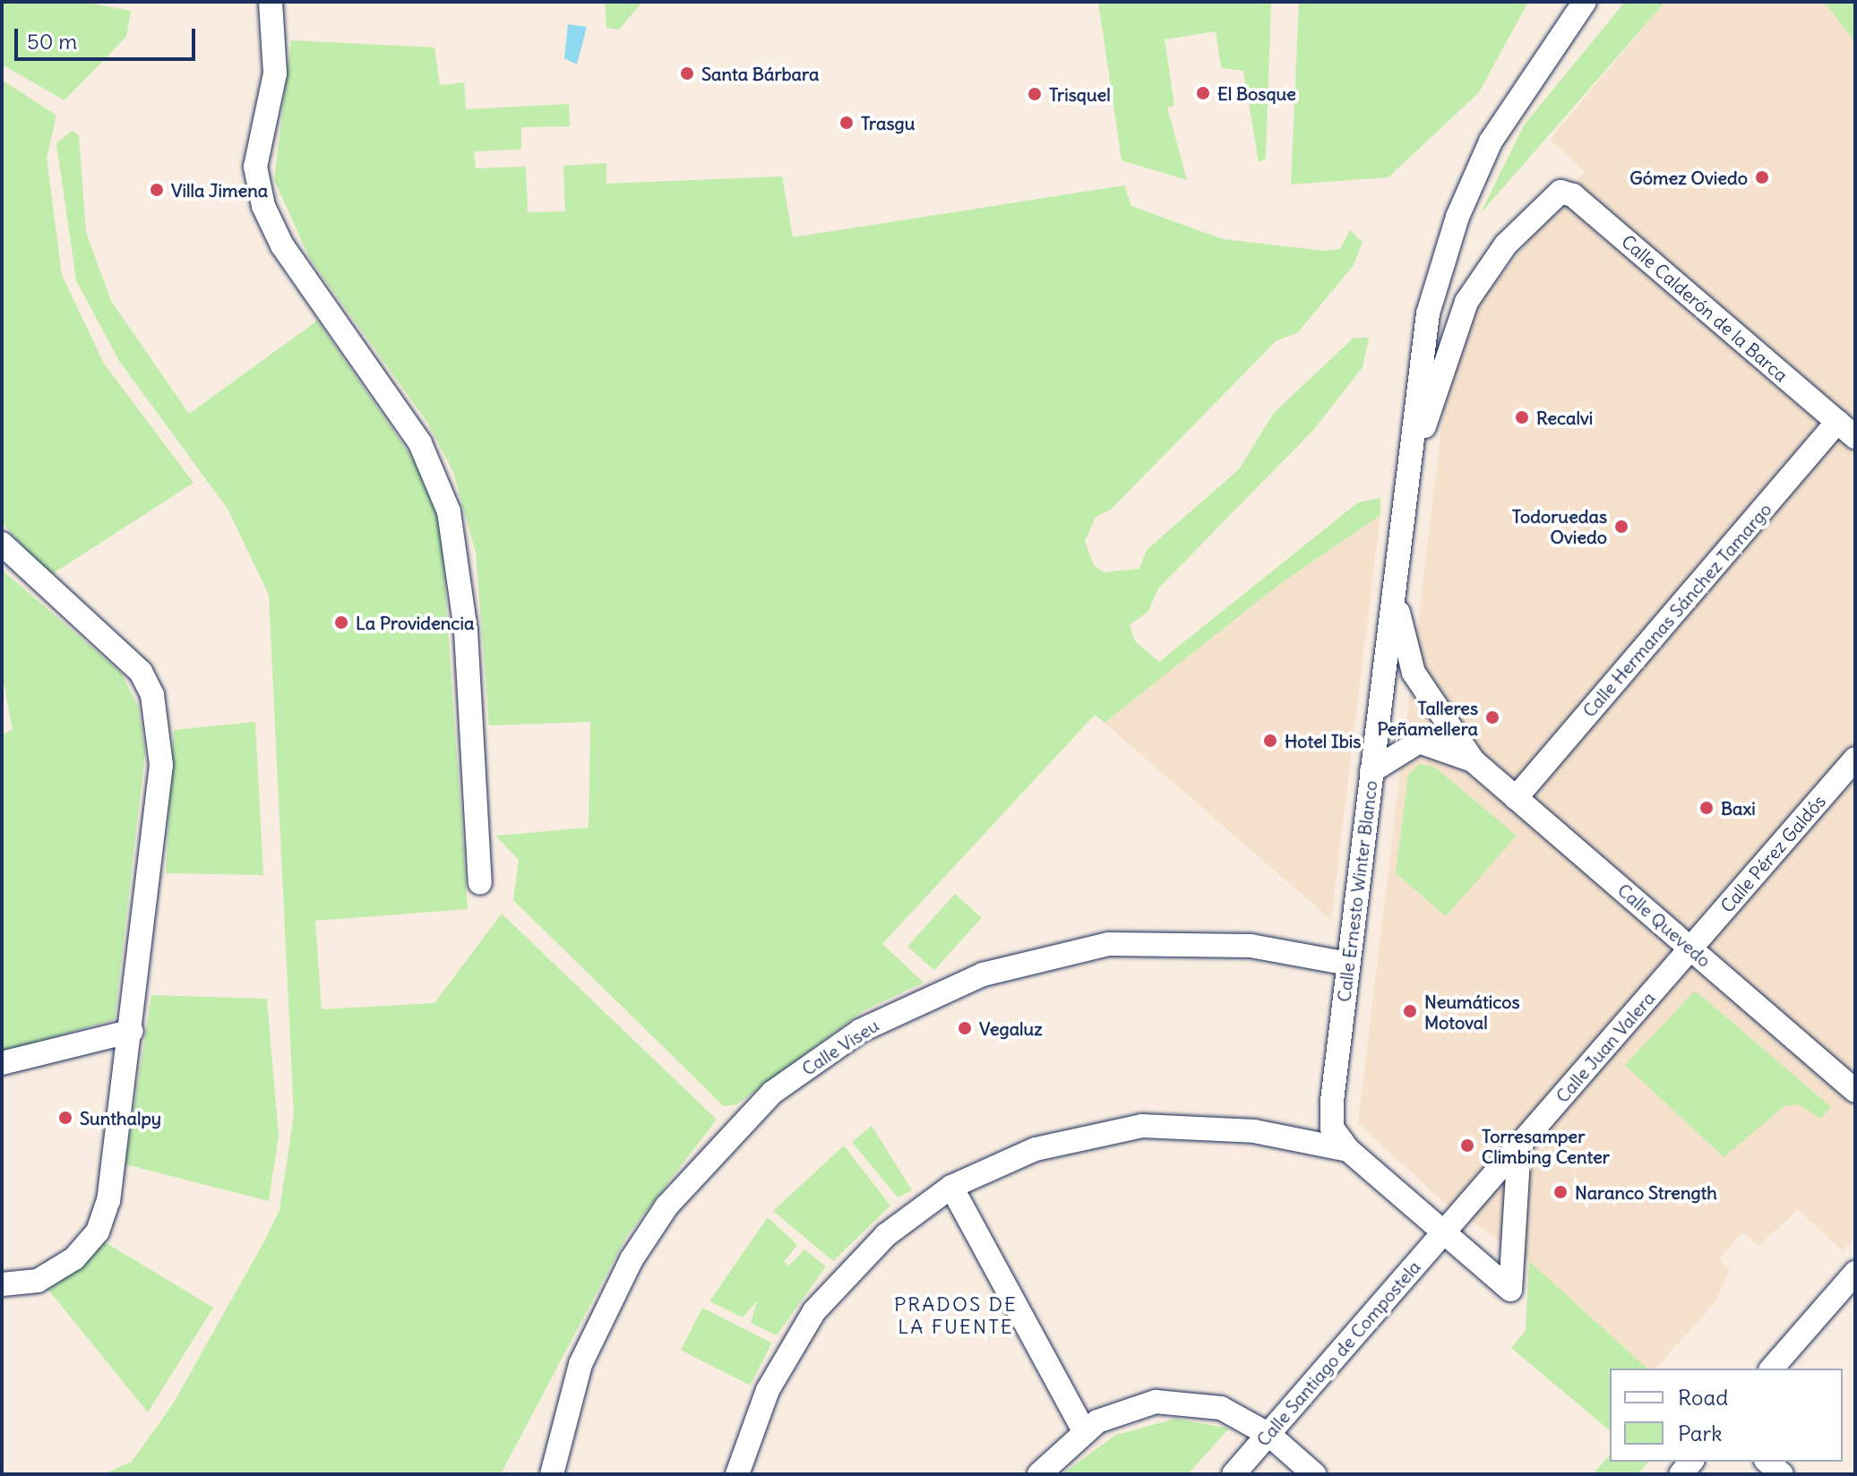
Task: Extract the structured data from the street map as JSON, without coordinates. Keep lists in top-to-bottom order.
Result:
{
  "streets": {
    "street": [
      "Calle Calderón de la Barca",
      "Calle Hermanas Sánchez Tamargo",
      "Calle Pérez Galdós",
      "Calle Ernesto Winter Blanco",
      "Calle Quevedo",
      "Calle Viseu",
      "Calle Juan Valera",
      "Calle Santiago de Compostela"
    ]
  },
  "crossings": [
    ["Calle Calderón de la Barca", "Calle Hermanas Sánchez Tamargo"],
    ["Calle Calderón de la Barca", "Calle Ernesto Winter Blanco"],
    ["Calle Hermanas Sánchez Tamargo", "Calle Quevedo"],
    ["Calle Pérez Galdós", "Calle Quevedo"],
    ["Calle Pérez Galdós", "Calle Juan Valera"],
    ["Calle Ernesto Winter Blanco", "Calle Quevedo"],
    ["Calle Ernesto Winter Blanco", "Calle Viseu"],
    ["Calle Ernesto Winter Blanco", "Calle Juan Valera"],
    ["Calle Ernesto Winter Blanco", "Calle Santiago de Compostela"],
    ["Calle Quevedo", "Calle Juan Valera"],
    ["Calle Juan Valera", "Calle Santiago de Compostela"]
  ],
  "districts": ["PRADOS DE LA FUENTE"],
  "places": [
    "Santa Bárbara",
    "El Bosque",
    "Trisquel",
    "Trasgu",
    "Gómez Oviedo",
    "Villa Jimena",
    "Recalvi",
    "Todoruedas Oviedo",
    "La Providencia",
    "Talleres Peñamellera",
    "Hotel Ibis",
    "Baxi",
    "Neumáticos Motoval",
    "Vegaluz",
    "Sunthalpy",
    "Torresamper Climbing Center",
    "Naranco Strength"
  ],
  "legend": ["Road", "Park"],
  "scale_bar": "50 m"
}
